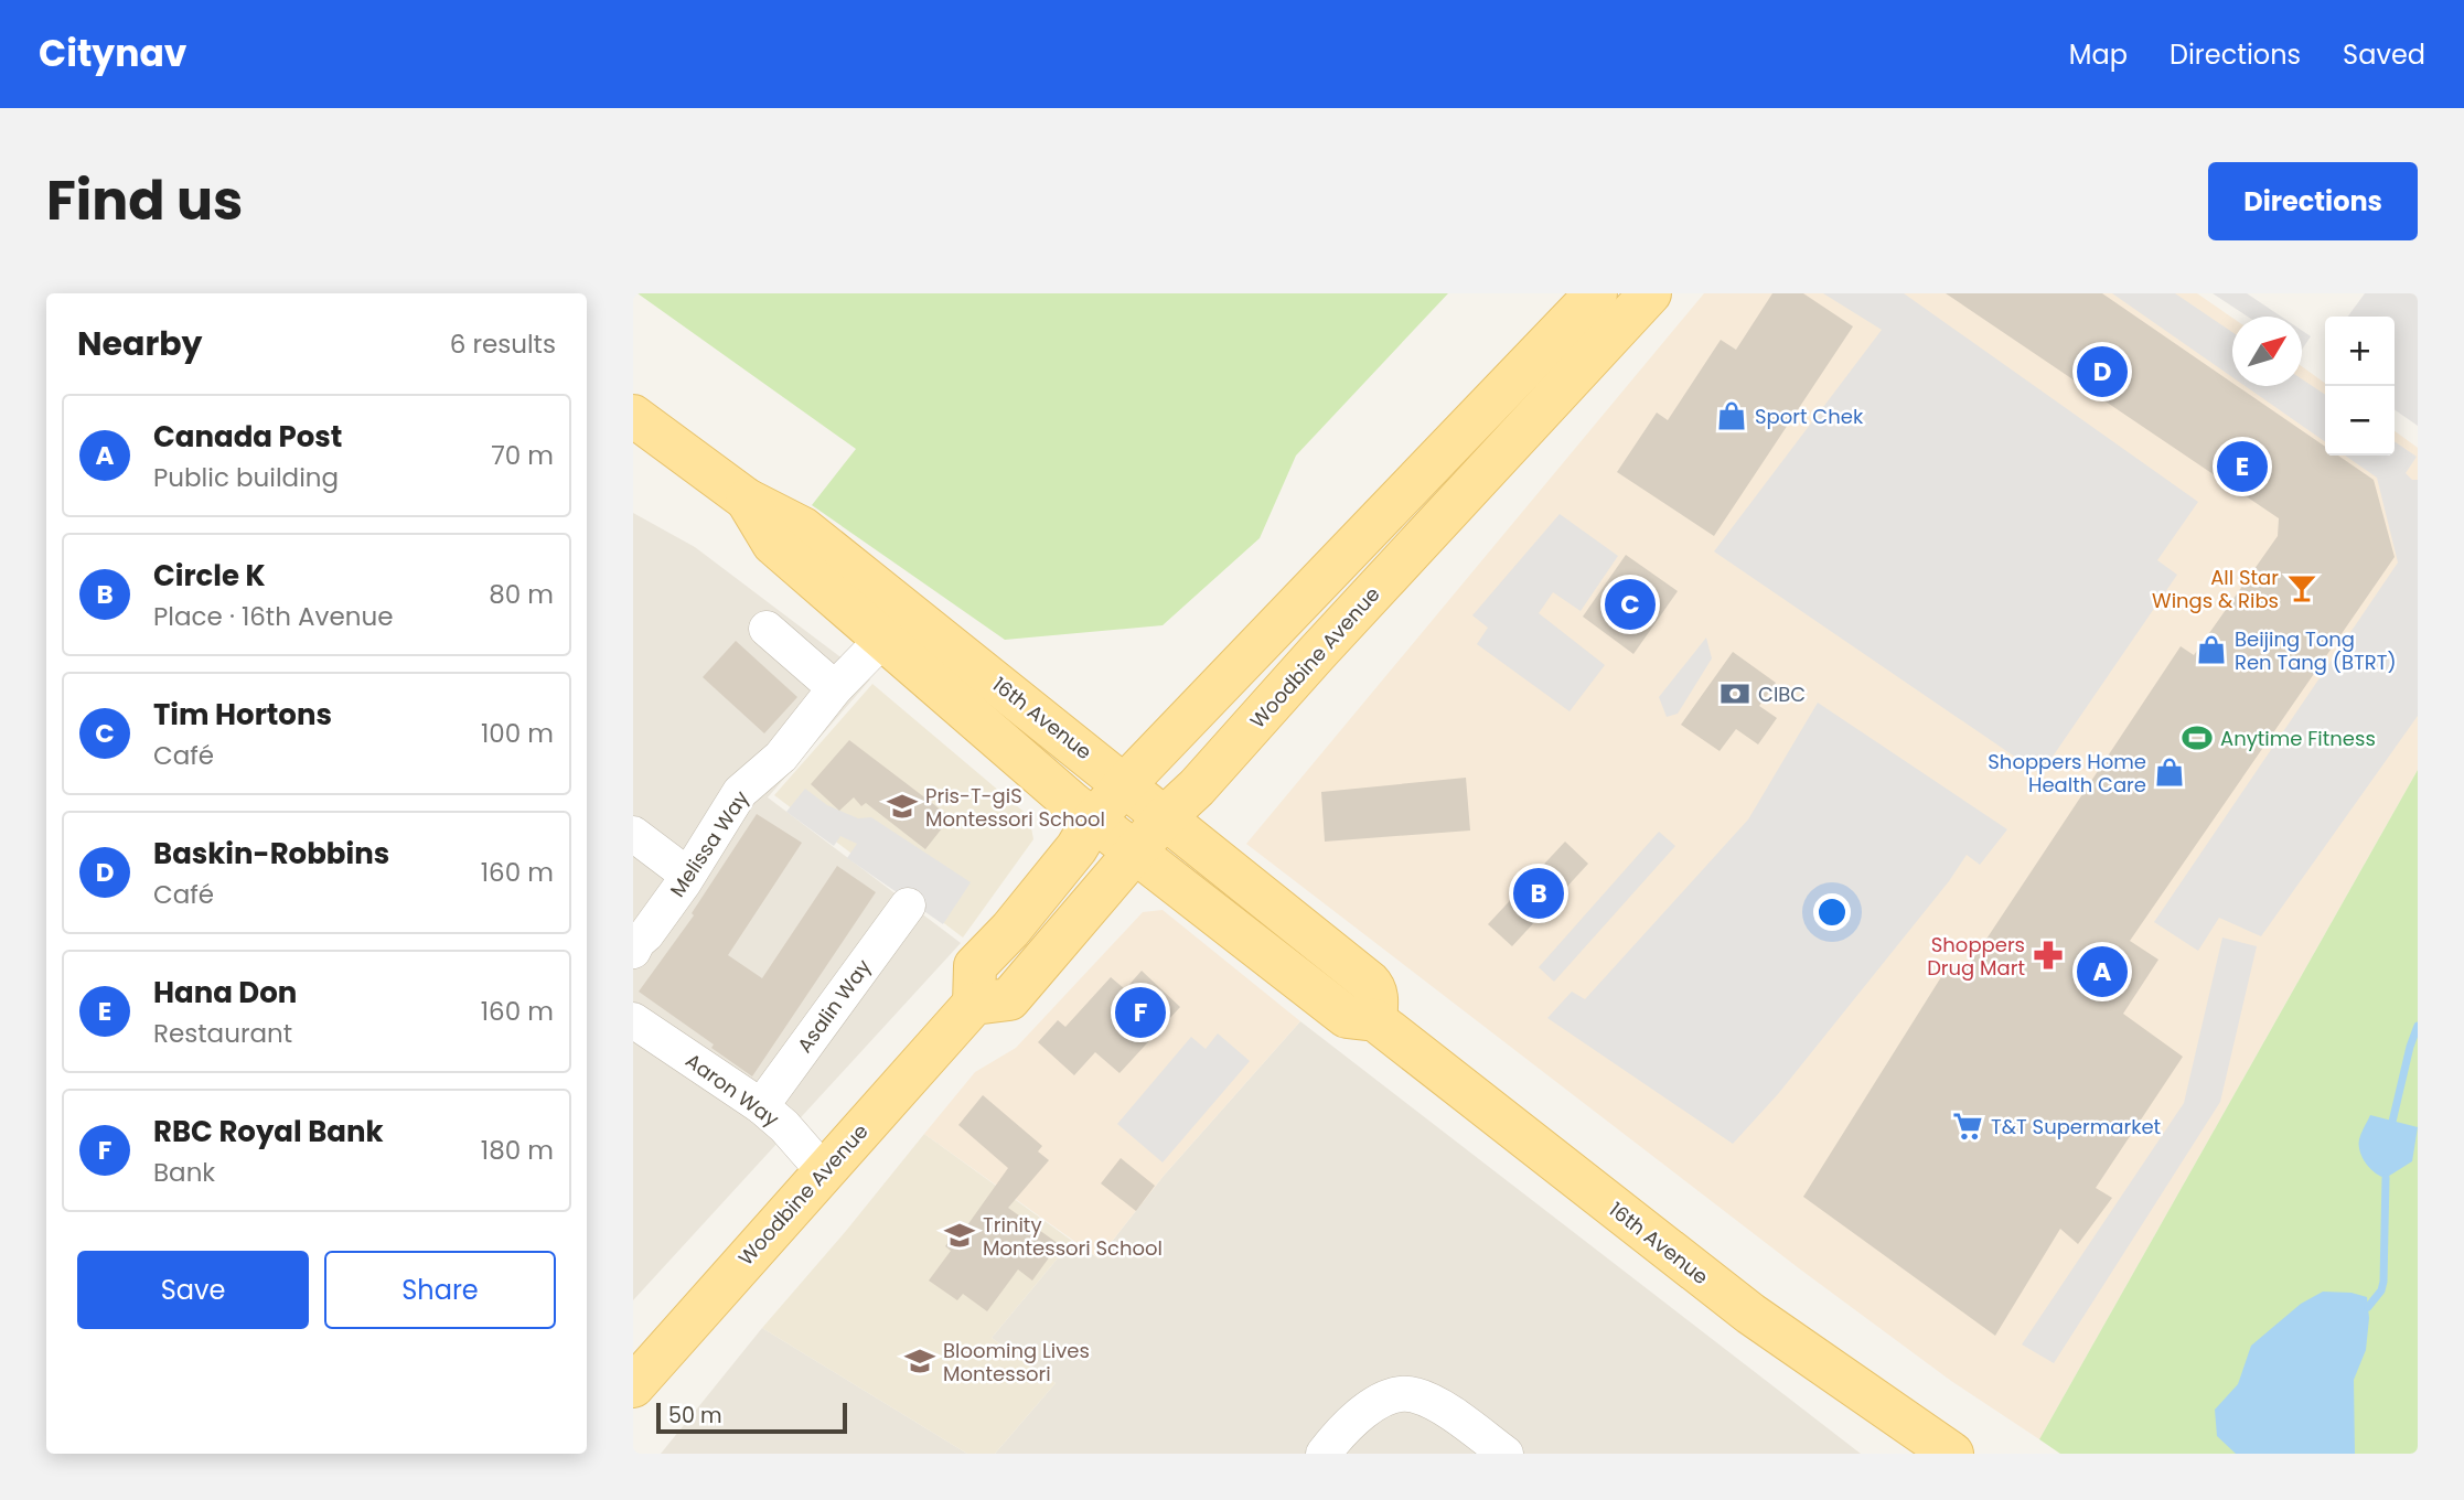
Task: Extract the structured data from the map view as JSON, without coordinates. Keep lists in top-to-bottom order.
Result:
{
  "streets": {
    "main road": ["Woodbine Avenue", "16th Avenue"],
    "street": ["Melissa Way", "Asalin Way", "Aaron Way"]
  },
  "crossings": [
    ["Woodbine Avenue", "16th Avenue"],
    ["Woodbine Avenue", "Aaron Way"],
    ["16th Avenue", "Melissa Way"],
    ["Asalin Way", "Aaron Way"]
  ],
  "places": {
    "shop": ["Sport Chek", "Beijing Tong Ren Tang (BTRT)", "Shoppers Home Health Care"],
    "bar": ["All Star Wings & Ribs"],
    "bank": ["CIBC"],
    "sports": ["Anytime Fitness"],
    "school or university": ["Pris-T-giS Montessori School", "Trinity Montessori School", "Blooming Lives Montessori"],
    "pharmacy": ["Shoppers Drug Mart"],
    "supermarket": ["T&T Supermarket"]
  },
  "scale_bar": "50 m",
  "north": "top right",
  "page": {
    "header": "Citynav",
    "nav": ["Map", "Directions", "Saved"],
    "title": "Find us",
    "buttons": [
      "Directions",
      ["Save", "Share"]
    ],
    "heading": ["Nearby", "6 results"],
    "map_buttons": ["+", "−"],
    "pins": [
      "D",
      "E",
      "C",
      "B",
      "A",
      "F"
    ],
    "list": [
      {
        "mark": "A",
        "name": "Canada Post",
        "note": "Public building",
        "value": "70 m"
      },
      {
        "mark": "B",
        "name": "Circle K",
        "note": "Place · 16th Avenue",
        "value": "80 m"
      },
      {
        "mark": "C",
        "name": "Tim Hortons",
        "note": "Café",
        "value": "100 m"
      },
      {
        "mark": "D",
        "name": "Baskin-Robbins",
        "note": "Café",
        "value": "160 m"
      },
      {
        "mark": "E",
        "name": "Hana Don",
        "note": "Restaurant",
        "value": "160 m"
      },
      {
        "mark": "F",
        "name": "RBC Royal Bank",
        "note": "Bank",
        "value": "180 m"
      }
    ],
    "scale": "50 m"
  }
}
